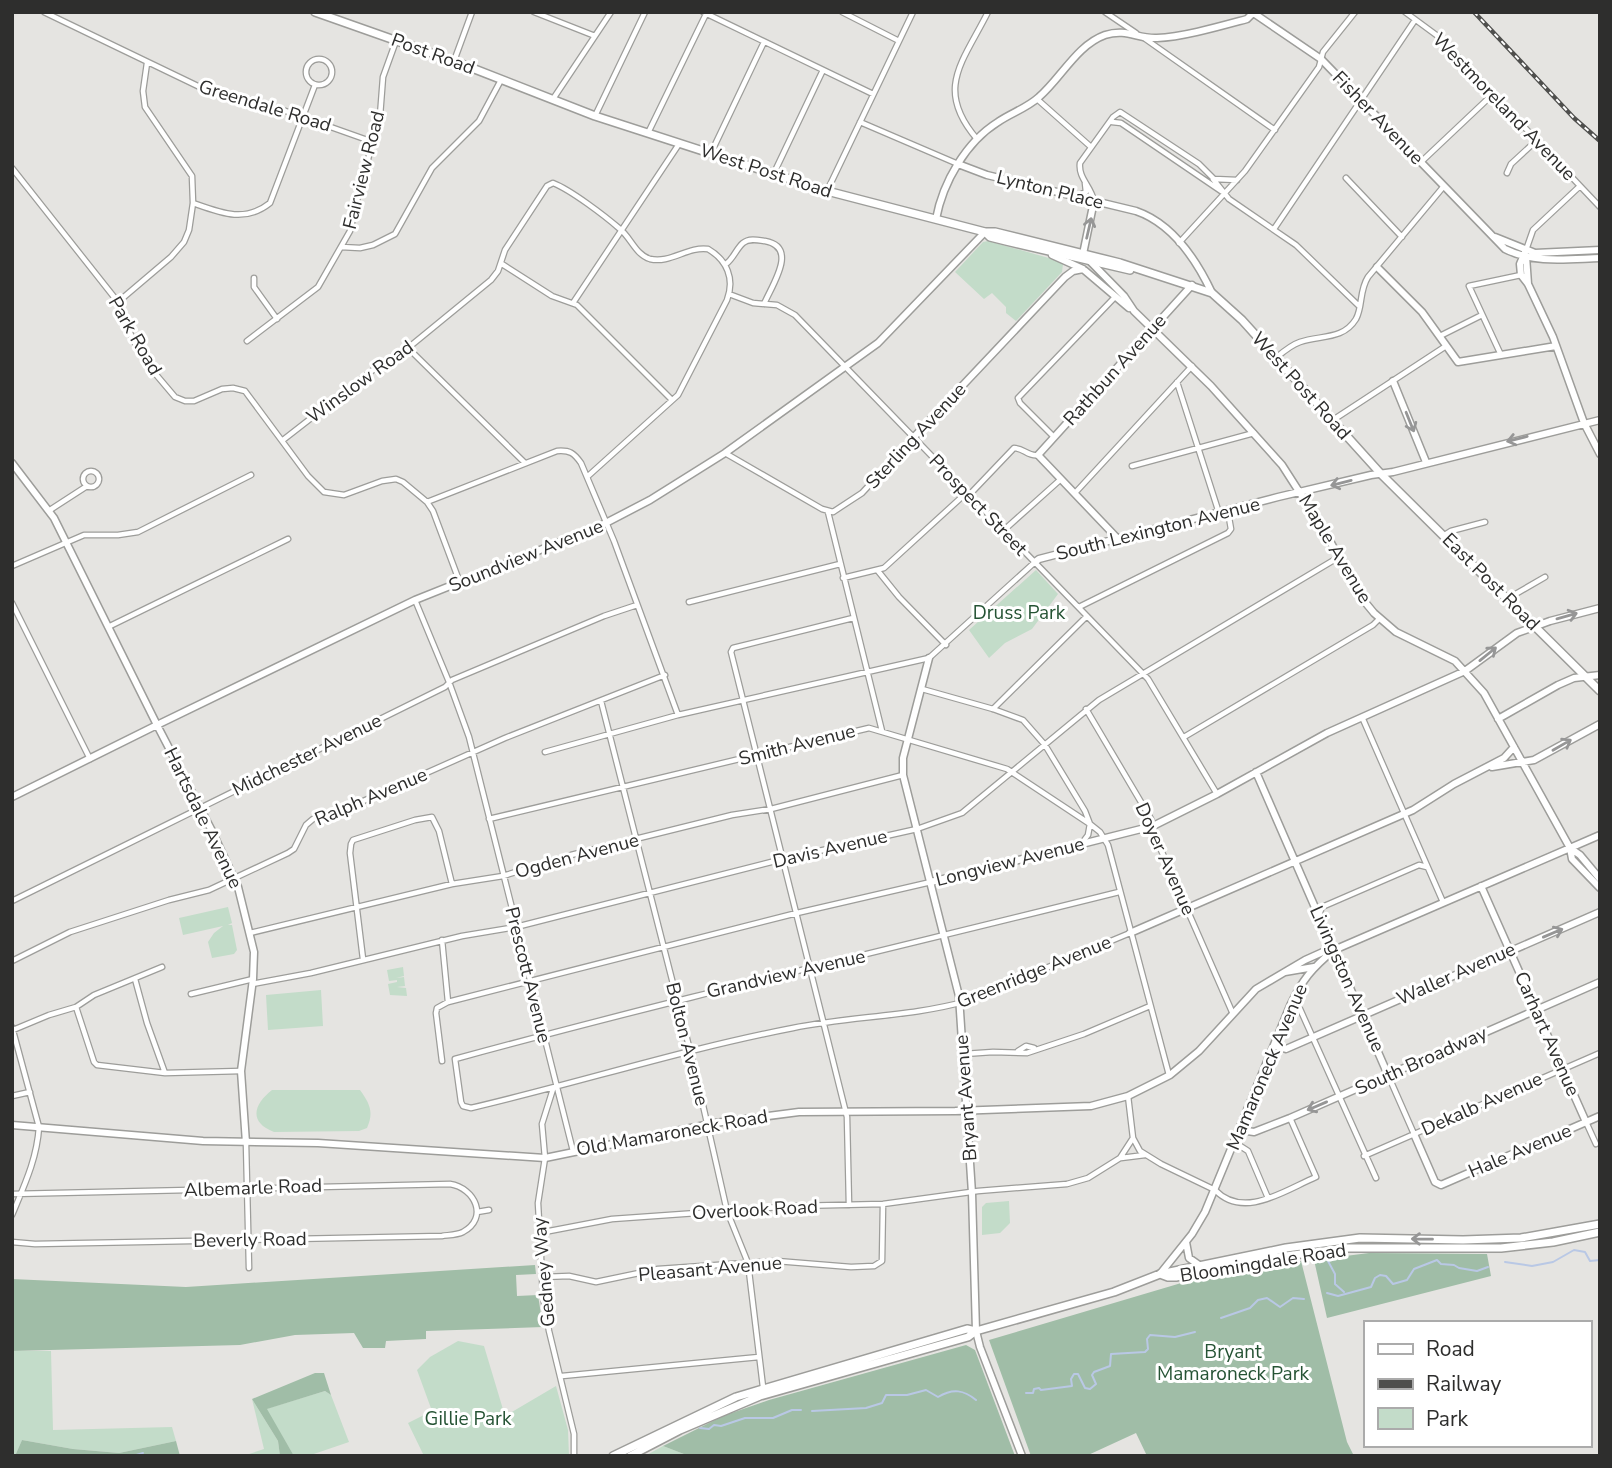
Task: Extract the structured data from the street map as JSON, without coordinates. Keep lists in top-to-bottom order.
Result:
{
  "streets": {
    "main road": [
      "Post Road",
      "West Post Road",
      "East Post Road",
      "Mamaroneck Avenue",
      "Bloomingdale Road"
    ],
    "street": [
      "Greendale Road",
      "Westmoreland Avenue",
      "Fisher Avenue",
      "Fairview Road",
      "Lynton Place",
      "Park Road",
      "Rathbun Avenue",
      "Winslow Road",
      "Sterling Avenue",
      "Prospect Street",
      "South Lexington Avenue",
      "Maple Avenue",
      "Soundview Avenue",
      "Smith Avenue",
      "Midchester Avenue",
      "Ralph Avenue",
      "Hartsdale Avenue",
      "Davis Avenue",
      "Ogden Avenue",
      "Doyer Avenue",
      "Longview Avenue",
      "Greenridge Avenue",
      "Grandview Avenue",
      "Waller Avenue",
      "Prescott Avenue",
      "Livingston Avenue",
      "Carhart Avenue",
      "Bolton Avenue",
      "South Broadway",
      "Bryant Avenue",
      "Dekalb Avenue",
      "Old Mamaroneck Road",
      "Hale Avenue",
      "Albemarle Road",
      "Overlook Road",
      "Beverly Road",
      "Pleasant Avenue",
      "Gedney Way"
    ]
  },
  "crossings": [
    ["Post Road", "Fairview Road"],
    ["Post Road", "West Post Road"],
    ["Greendale Road", "Fairview Road"],
    ["West Post Road", "Lynton Place"],
    ["West Post Road", "Rathbun Avenue"],
    ["West Post Road", "South Lexington Avenue"],
    ["West Post Road", "Maple Avenue"],
    ["West Post Road", "Soundview Avenue"],
    ["West Post Road", "East Post Road"],
    ["Park Road", "Winslow Road"],
    ["Rathbun Avenue", "Maple Avenue"],
    ["Sterling Avenue", "Prospect Street"],
    ["Prospect Street", "South Lexington Avenue"],
    ["Prospect Street", "Soundview Avenue"],
    ["Prospect Street", "Davis Avenue"],
    ["Prospect Street", "Longview Avenue"],
    ["South Lexington Avenue", "Maple Avenue"],
    ["South Lexington Avenue", "East Post Road"],
    ["South Lexington Avenue", "Bolton Avenue"],
    ["South Lexington Avenue", "Bryant Avenue"],
    ["Maple Avenue", "Davis Avenue"],
    ["Maple Avenue", "Longview Avenue"],
    ["Maple Avenue", "Greenridge Avenue"],
    ["Maple Avenue", "Mamaroneck Avenue"],
    ["Soundview Avenue", "Hartsdale Avenue"],
    ["Soundview Avenue", "Prescott Avenue"],
    ["East Post Road", "Longview Avenue"],
    ["Smith Avenue", "Davis Avenue"],
    ["Smith Avenue", "Prescott Avenue"],
    ["Smith Avenue", "Bolton Avenue"],
    ["Smith Avenue", "Bryant Avenue"],
    ["Midchester Avenue", "Hartsdale Avenue"],
    ["Midchester Avenue", "Prescott Avenue"],
    ["Ralph Avenue", "Hartsdale Avenue"],
    ["Ralph Avenue", "Prescott Avenue"],
    ["Ralph Avenue", "Bolton Avenue"],
    ["Hartsdale Avenue", "Davis Avenue"],
    ["Hartsdale Avenue", "Ogden Avenue"],
    ["Hartsdale Avenue", "Old Mamaroneck Road"],
    ["Hartsdale Avenue", "Albemarle Road"],
    ["Hartsdale Avenue", "Beverly Road"],
    ["Davis Avenue", "Doyer Avenue"],
    ["Davis Avenue", "Prescott Avenue"],
    ["Davis Avenue", "Bolton Avenue"],
    ["Davis Avenue", "Bryant Avenue"],
    ["Ogden Avenue", "Prescott Avenue"],
    ["Ogden Avenue", "Bolton Avenue"],
    ["Ogden Avenue", "Bryant Avenue"],
    ["Doyer Avenue", "Longview Avenue"],
    ["Doyer Avenue", "Greenridge Avenue"],
    ["Doyer Avenue", "Old Mamaroneck Road"],
    ["Longview Avenue", "Prescott Avenue"],
    ["Longview Avenue", "Livingston Avenue"],
    ["Longview Avenue", "Bolton Avenue"],
    ["Longview Avenue", "Bryant Avenue"],
    ["Greenridge Avenue", "Grandview Avenue"],
    ["Greenridge Avenue", "Prescott Avenue"],
    ["Greenridge Avenue", "Livingston Avenue"],
    ["Greenridge Avenue", "Bolton Avenue"],
    ["Greenridge Avenue", "Bryant Avenue"],
    ["Greenridge Avenue", "Gedney Way"],
    ["Grandview Avenue", "Prescott Avenue"],
    ["Grandview Avenue", "Bolton Avenue"],
    ["Grandview Avenue", "Bryant Avenue"],
    ["Waller Avenue", "Livingston Avenue"],
    ["Waller Avenue", "Carhart Avenue"],
    ["Waller Avenue", "Mamaroneck Avenue"],
    ["Prescott Avenue", "Old Mamaroneck Road"],
    ["Prescott Avenue", "Gedney Way"],
    ["Livingston Avenue", "South Broadway"],
    ["Livingston Avenue", "Mamaroneck Avenue"],
    ["Livingston Avenue", "Dekalb Avenue"],
    ["Livingston Avenue", "Old Mamaroneck Road"],
    ["Livingston Avenue", "Hale Avenue"],
    ["Carhart Avenue", "South Broadway"],
    ["Carhart Avenue", "Mamaroneck Avenue"],
    ["Carhart Avenue", "Dekalb Avenue"],
    ["Carhart Avenue", "Hale Avenue"],
    ["Bolton Avenue", "Mamaroneck Avenue"],
    ["Bolton Avenue", "Old Mamaroneck Road"],
    ["Bolton Avenue", "Overlook Road"],
    ["Bolton Avenue", "Pleasant Avenue"],
    ["South Broadway", "Mamaroneck Avenue"],
    ["Mamaroneck Avenue", "Bryant Avenue"],
    ["Mamaroneck Avenue", "Old Mamaroneck Road"],
    ["Mamaroneck Avenue", "Bloomingdale Road"],
    ["Bryant Avenue", "Old Mamaroneck Road"],
    ["Bryant Avenue", "Overlook Road"],
    ["Old Mamaroneck Road", "Gedney Way"],
    ["Albemarle Road", "Beverly Road"],
    ["Overlook Road", "Pleasant Avenue"],
    ["Overlook Road", "Gedney Way"],
    ["Pleasant Avenue", "Gedney Way"]
  ],
  "parks": ["Druss Park", "Bryant Mamaroneck Park", "Gillie Park"],
  "legend": ["Road", "Railway", "Park"]
}
